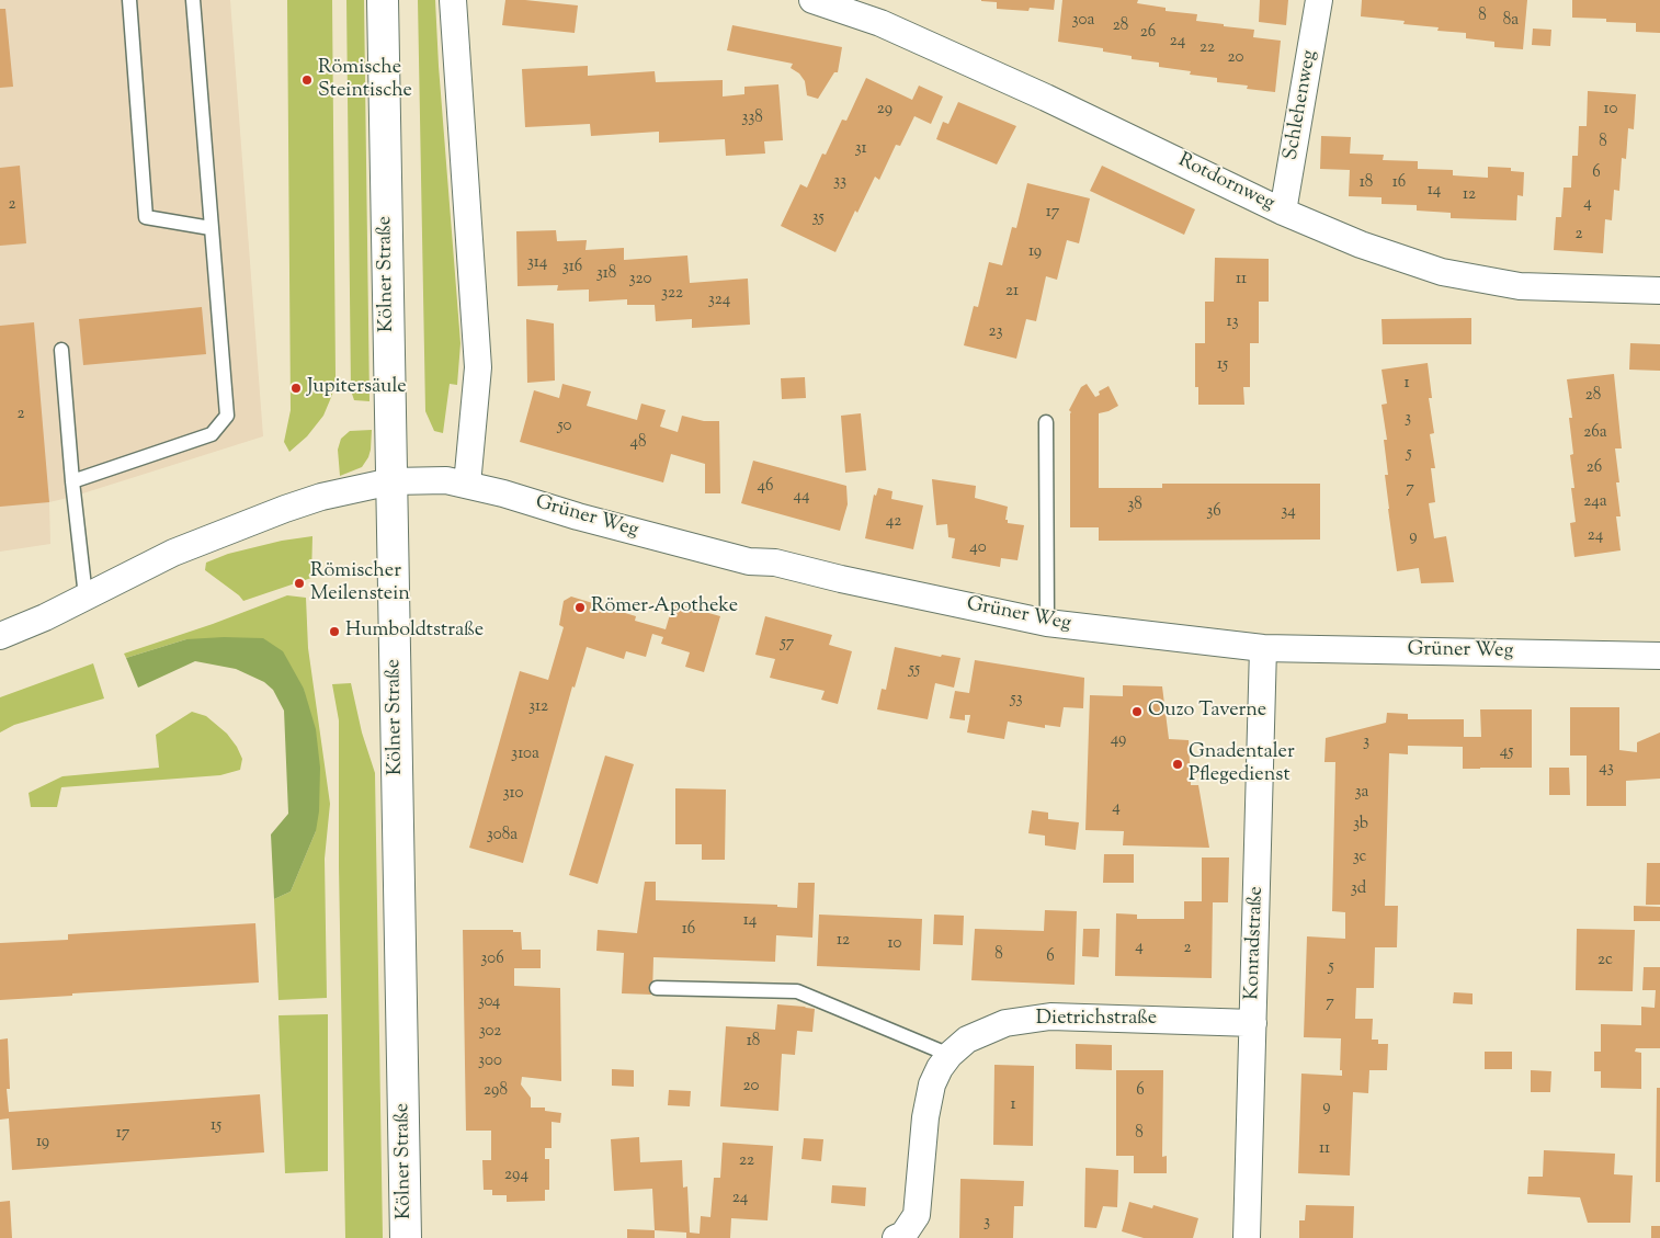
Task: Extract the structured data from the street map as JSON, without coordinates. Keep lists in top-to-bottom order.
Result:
{
  "streets": {
    "main road": ["Kölner Straße"],
    "street": [
      "Schlehenweg",
      "Rotdornweg",
      "Grüner Weg",
      "Konradstraße",
      "Dietrichstraße"
    ]
  },
  "crossings": [
    ["Schlehenweg", "Rotdornweg"],
    ["Kölner Straße", "Grüner Weg"],
    ["Grüner Weg", "Konradstraße"],
    ["Konradstraße", "Dietrichstraße"]
  ],
  "places": [
    "Römische Steintische",
    "Jupitersäule",
    "Römischer Meilenstein",
    "Römer-Apotheke",
    "Humboldtstraße",
    "Ouzo Taverne",
    "Gnadentaler Pflegedienst"
  ],
  "house_numbers": [
    "8",
    "30a",
    "8a",
    "28",
    "26",
    "24",
    "22",
    "20",
    "29",
    "10",
    "338",
    "8",
    "31",
    "6",
    "33",
    "18",
    "16",
    "14",
    "12",
    "4",
    "2",
    "17",
    "35",
    "2",
    "19",
    "314",
    "316",
    "318",
    "320",
    "11",
    "21",
    "322",
    "324",
    "13",
    "23",
    "15",
    "1",
    "28",
    "2",
    "3",
    "50",
    "26a",
    "48",
    "5",
    "26",
    "46",
    "7",
    "44",
    "24a",
    "38",
    "36",
    "34",
    "42",
    "24",
    "9",
    "40",
    "57",
    "55",
    "53",
    "312",
    "49",
    "3",
    "45",
    "310a",
    "43",
    "3a",
    "310",
    "4",
    "3b",
    "308a",
    "3c",
    "3d",
    "14",
    "16",
    "12",
    "10",
    "4",
    "2",
    "8",
    "6",
    "306",
    "2c",
    "5",
    "304",
    "7",
    "302",
    "18",
    "300",
    "20",
    "298",
    "6",
    "1",
    "9",
    "15",
    "17",
    "8",
    "19",
    "11",
    "22",
    "294",
    "24",
    "3"
  ]
}
